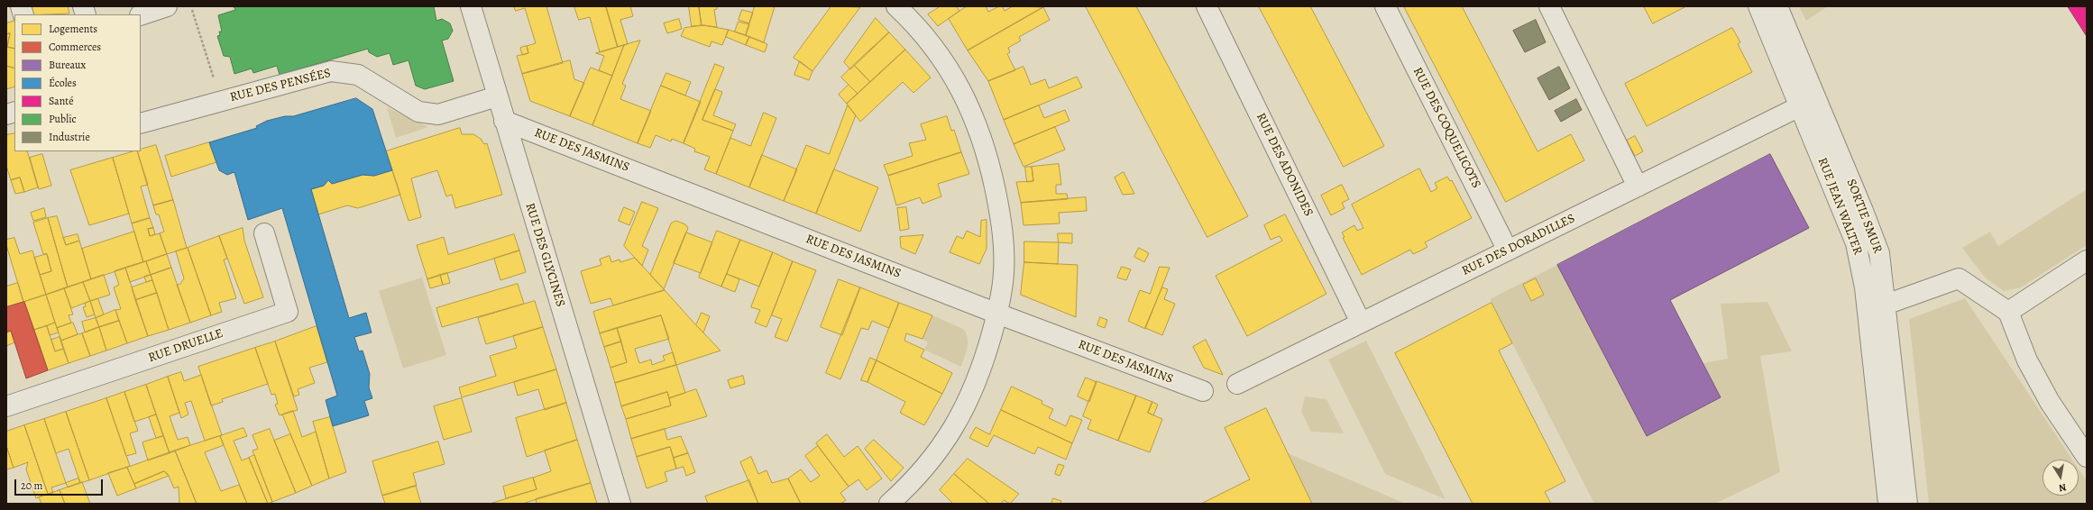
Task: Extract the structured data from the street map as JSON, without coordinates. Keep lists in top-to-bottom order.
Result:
{
  "streets": {
    "street": [
      "RUE DES PENSÉES",
      "RUE DES COQUELICOTS",
      "RUE DES JASMINS",
      "RUE DES ADONIDES",
      "RUE JEAN WALTER",
      "SORTIE SMUR",
      "RUE DES DORADILLES",
      "RUE DES GLYCINES",
      "RUE DRUELLE"
    ]
  },
  "crossings": [
    ["RUE DES PENSÉES", "RUE DES GLYCINES"],
    ["RUE DES COQUELICOTS", "RUE DES DORADILLES"],
    ["RUE DES JASMINS", "RUE DES GLYCINES"],
    ["RUE DES ADONIDES", "RUE DES DORADILLES"],
    ["RUE JEAN WALTER", "RUE DES DORADILLES"]
  ],
  "legend": [
    "Logements",
    "Commerces",
    "Bureaux",
    "Écoles",
    "Santé",
    "Public",
    "Industrie"
  ],
  "scale_bar": "20 m",
  "north": "bottom"
}
